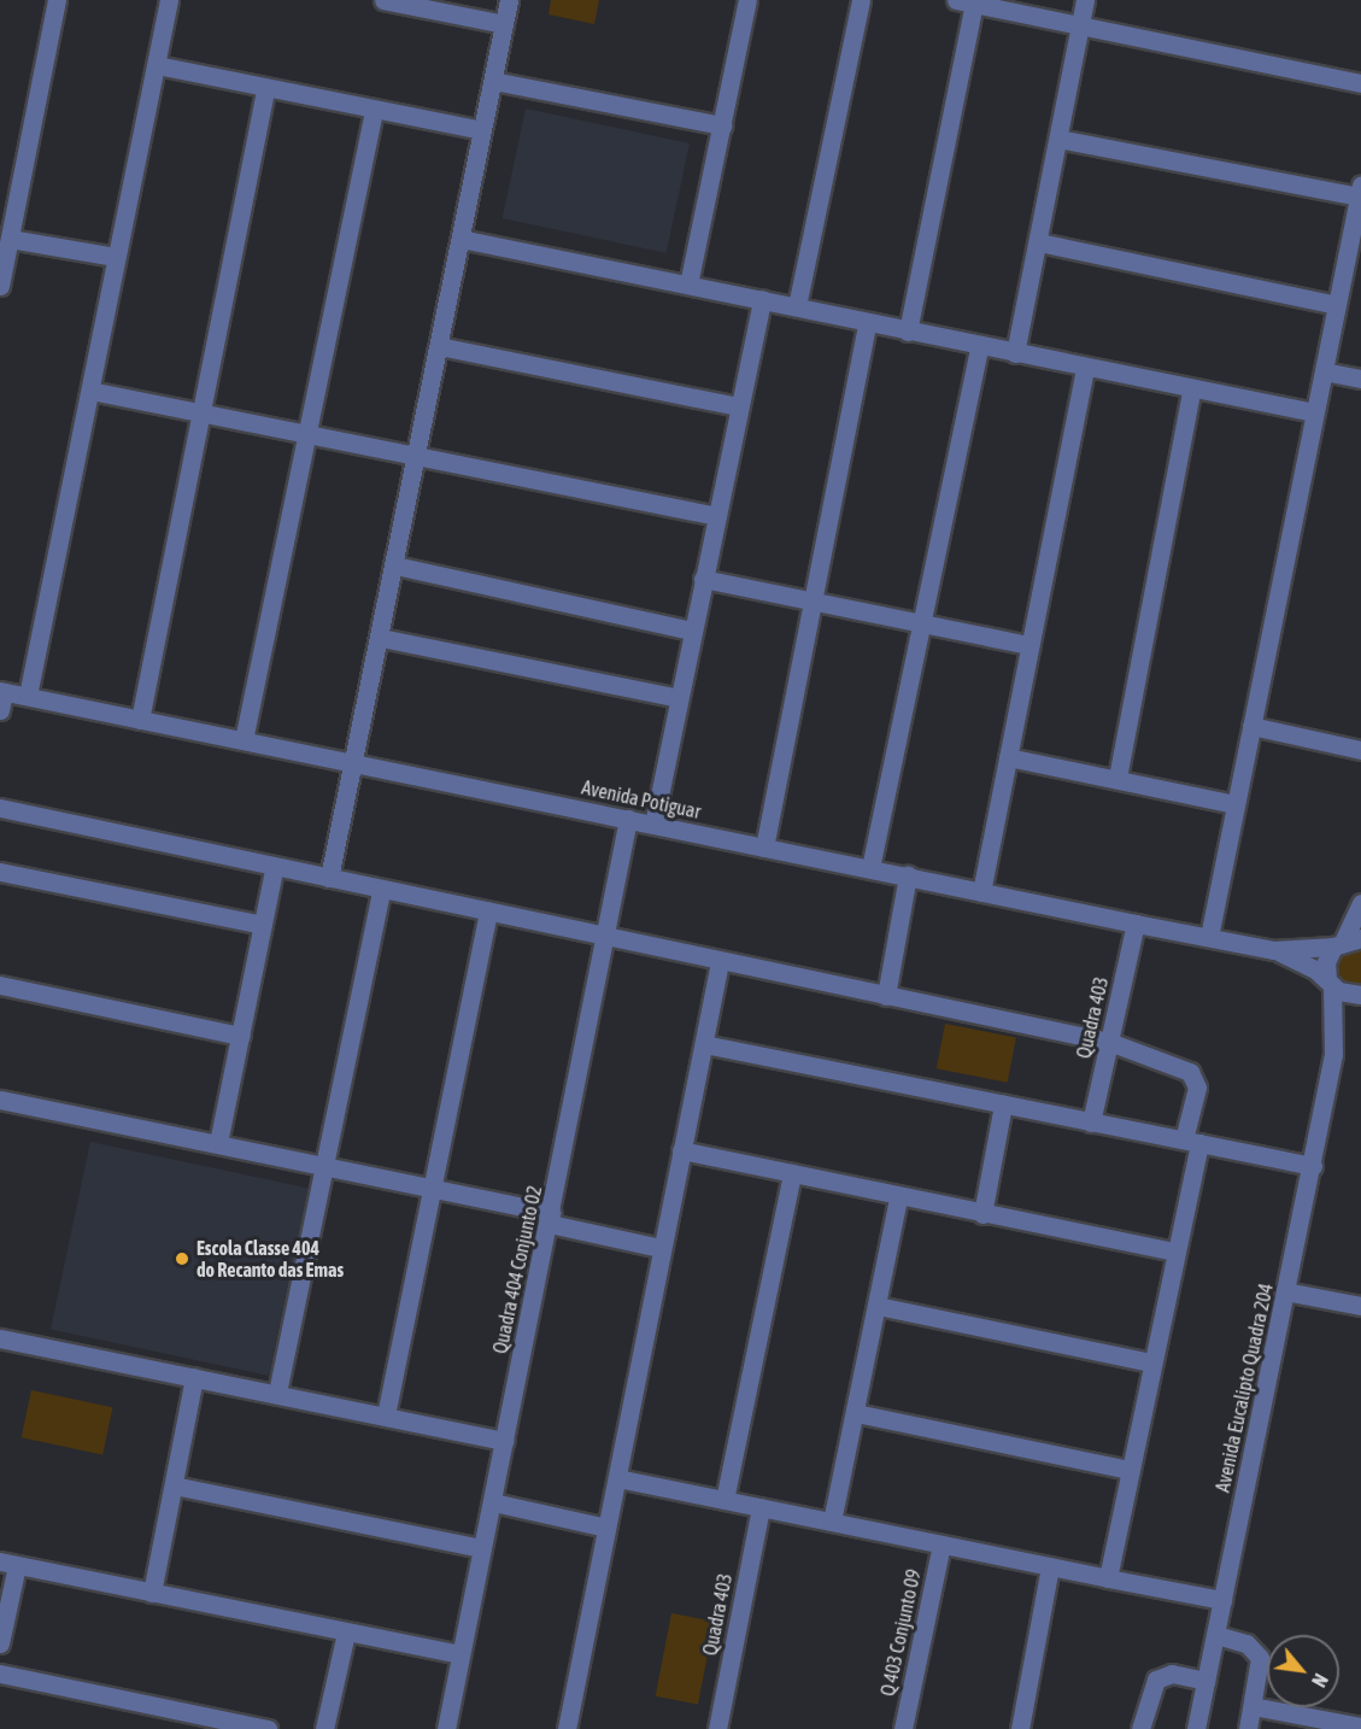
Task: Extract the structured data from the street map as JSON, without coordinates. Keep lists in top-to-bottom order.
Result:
{
  "streets": {
    "street": [
      "Avenida Potiguar",
      "Quadra 403",
      "Quadra 404 Conjunto 02",
      "Avenida Eucalipto Quadra 204",
      "Q 403 Conjunto 09"
    ]
  },
  "crossings": [
    ["Avenida Potiguar", "Quadra 403"],
    ["Avenida Potiguar", "Quadra 404 Conjunto 02"]
  ],
  "places": ["Escola Classe 404 do Recanto das Emas"],
  "north": "bottom right"
}
